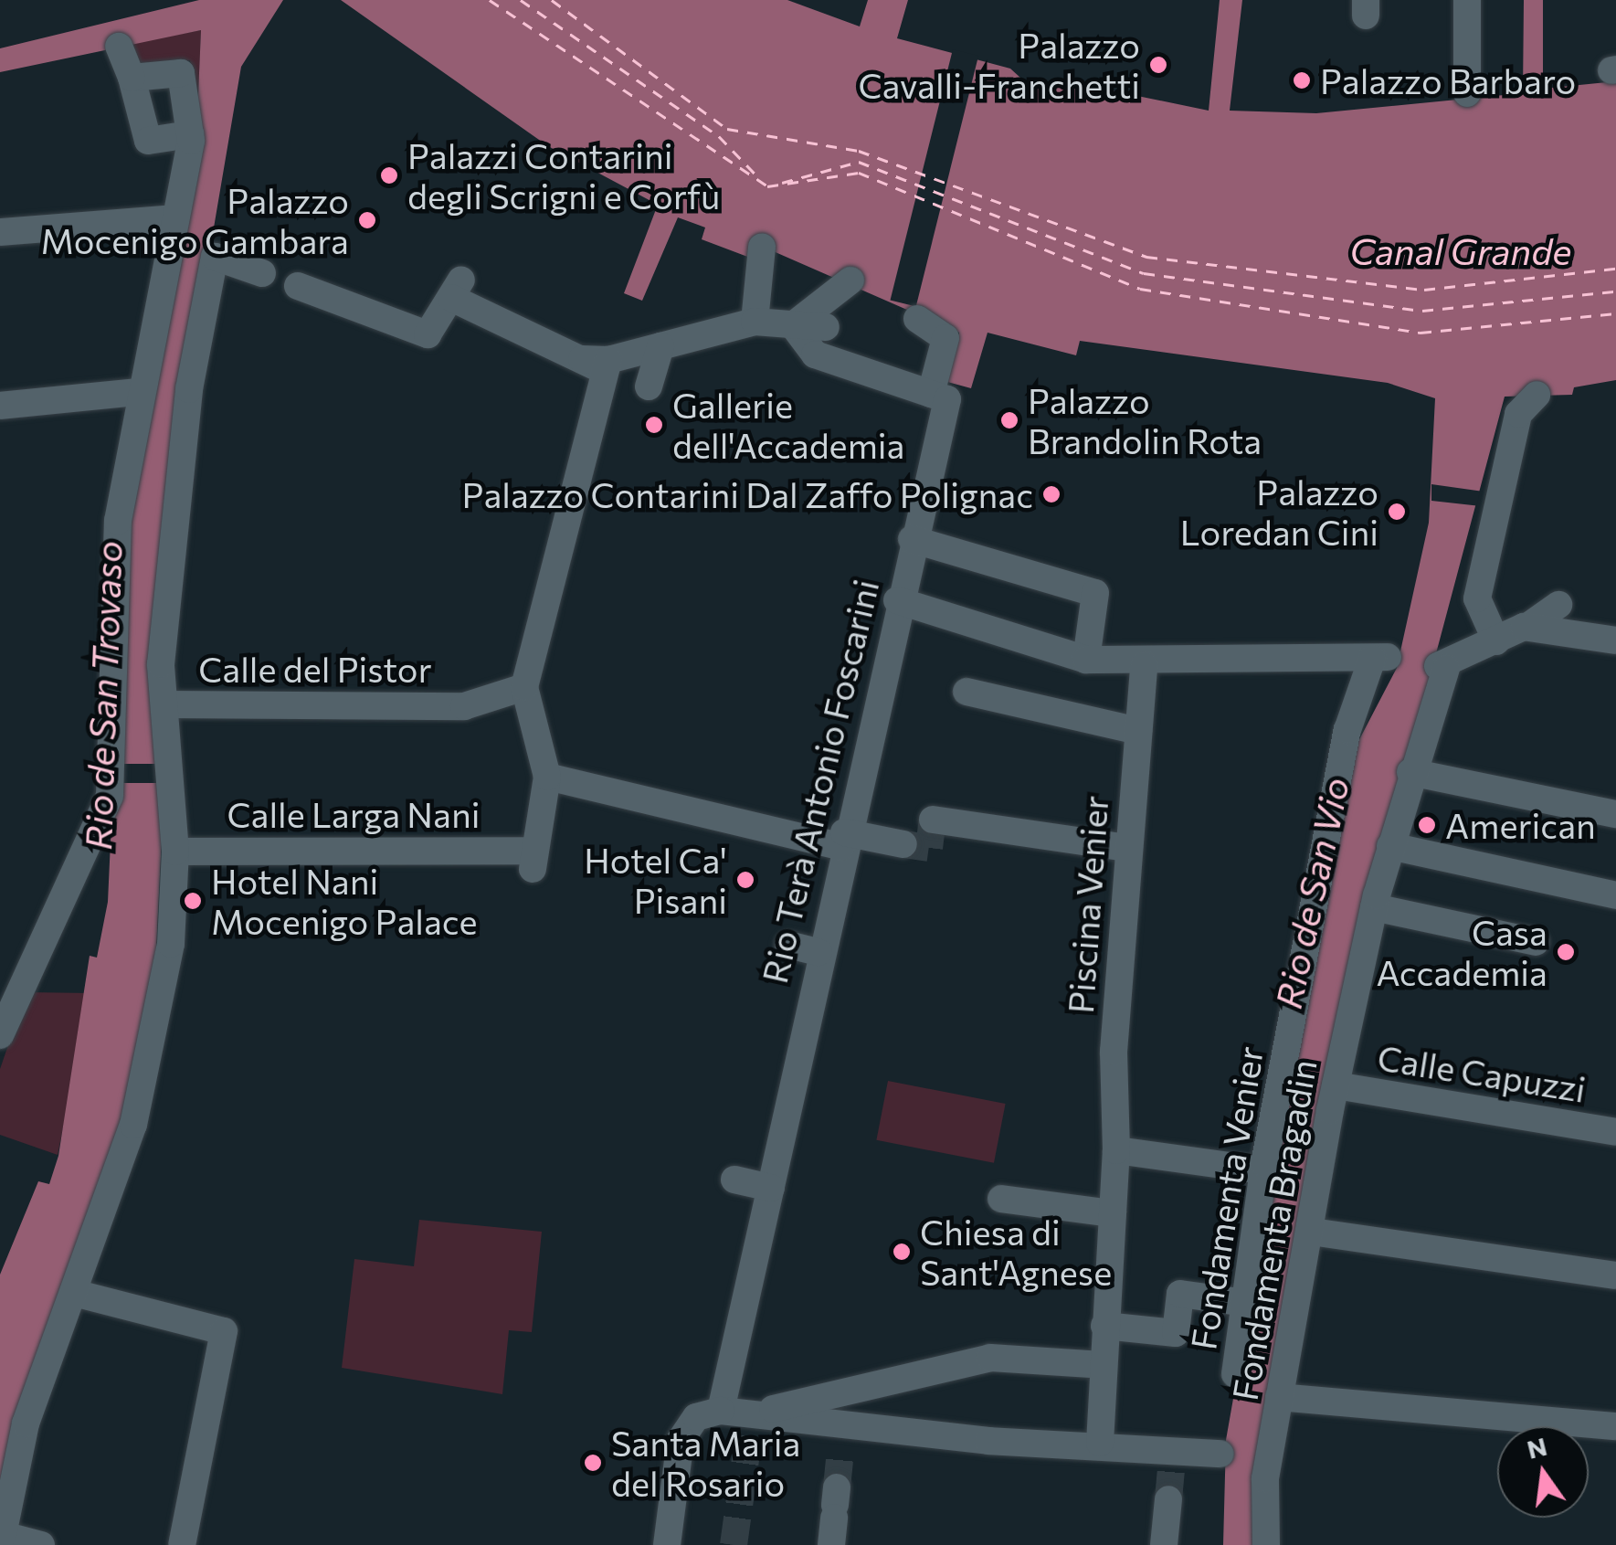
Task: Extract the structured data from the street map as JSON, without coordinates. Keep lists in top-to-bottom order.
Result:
{
  "streets": {
    "street": [
      "Calle del Pistor",
      "Rio Terà Antonio Foscarini",
      "Calle Larga Nani",
      "Piscina Venier",
      "Calle Capuzzi",
      "Fondamenta Venier",
      "Fondamenta Bragadin"
    ]
  },
  "crossings": [
    ["Piscina Venier", "Fondamenta Venier"],
    ["Calle Capuzzi", "Fondamenta Bragadin"]
  ],
  "water": ["Canal Grande", "Rio de San Trovaso", "Rio de San Vio"],
  "places": [
    "Palazzo Cavalli-Franchetti",
    "Palazzo Barbaro",
    "Palazzi Contarini degli Scrigni e Corfù",
    "Palazzo Mocenigo Gambara",
    "Palazzo Brandolin Rota",
    "Gallerie dell'Accademia",
    "Palazzo Contarini Dal Zaffo Polignac",
    "Palazzo Loredan Cini",
    "American",
    "Hotel Ca' Pisani",
    "Hotel Nani Mocenigo Palace",
    "Casa Accademia",
    "Chiesa di Sant'Agnese",
    "Santa Maria del Rosario"
  ],
  "north": "top"
}
